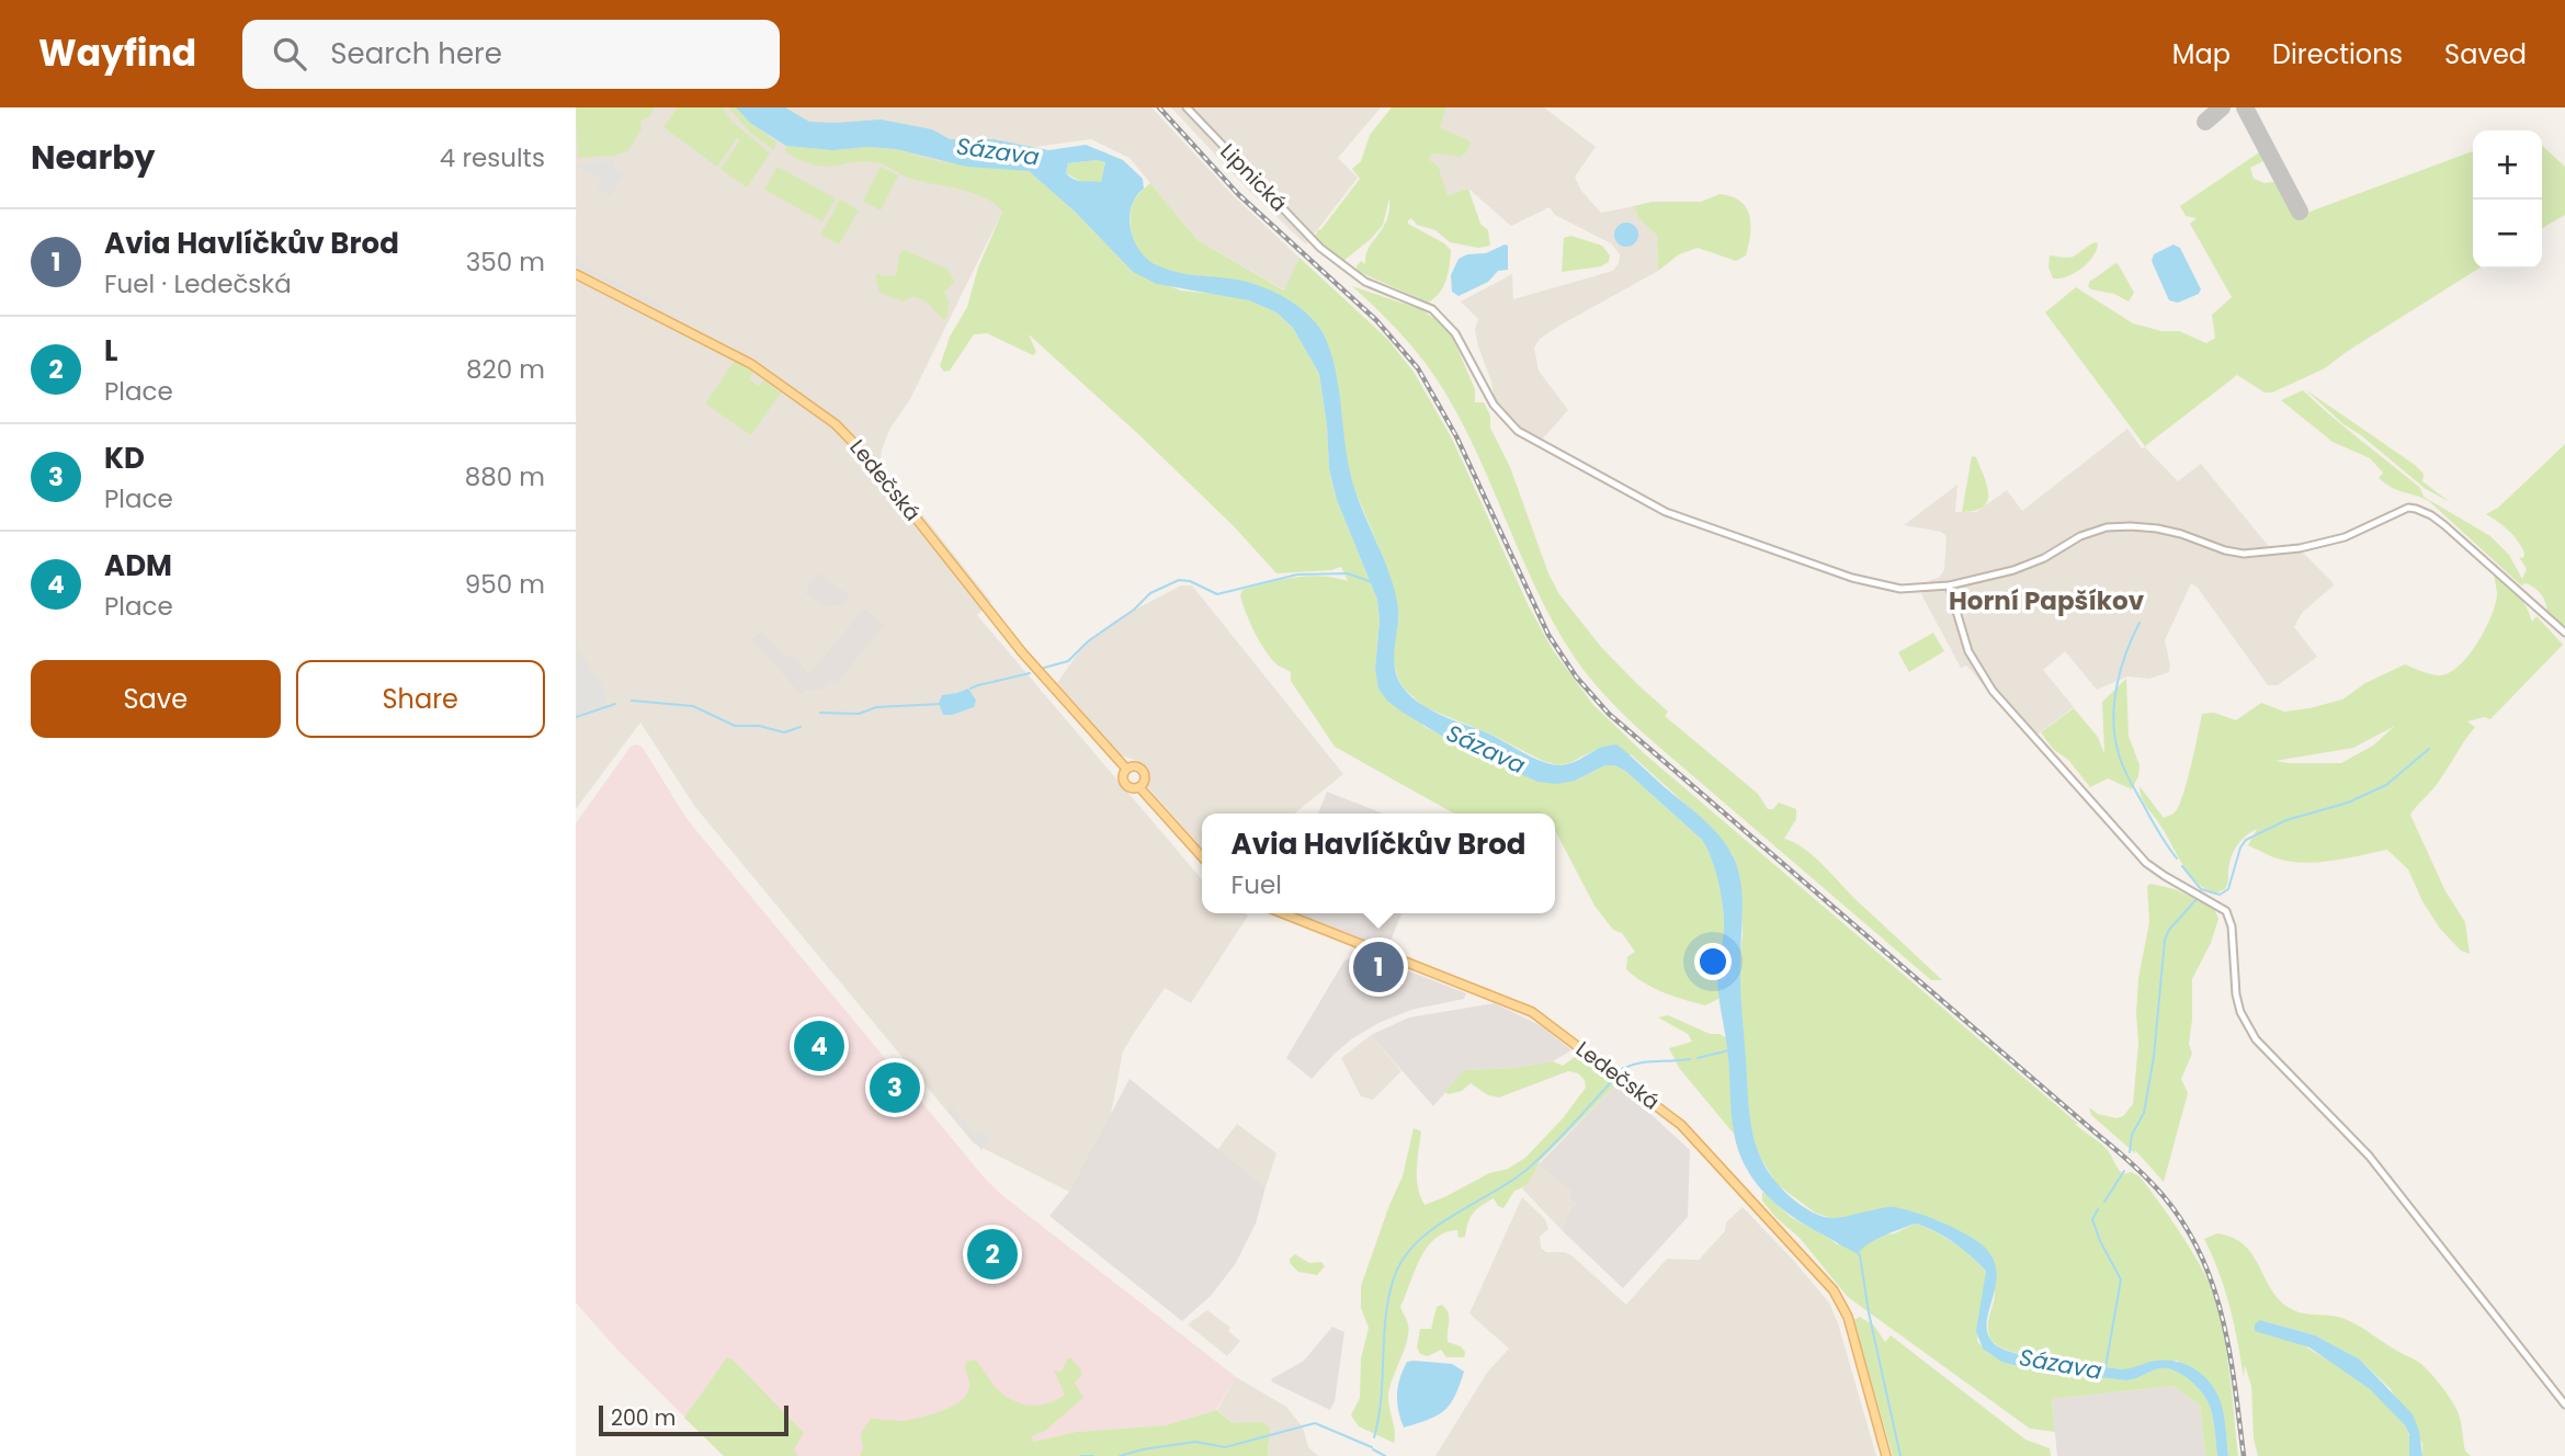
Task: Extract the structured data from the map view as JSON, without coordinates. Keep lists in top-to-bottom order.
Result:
{
  "streets": {
    "main road": ["Ledečská"],
    "street": ["Lipnická"]
  },
  "districts": ["Horní Papšíkov"],
  "water": ["Sázava"],
  "scale_bar": "200 m",
  "page": {
    "header": "Wayfind",
    "search": "Search here",
    "nav": ["Map", "Directions", "Saved"],
    "heading": ["Nearby", "4 results"],
    "map_buttons": ["+", "−"],
    "list": [
      {
        "mark": "1",
        "name": "Avia Havlíčkův Brod",
        "note": "Fuel · Ledečská",
        "value": "350 m"
      },
      {
        "mark": "2",
        "name": "L",
        "note": "Place",
        "value": "820 m"
      },
      {
        "mark": "3",
        "name": "KD",
        "note": "Place",
        "value": "880 m"
      },
      {
        "mark": "4",
        "name": "ADM",
        "note": "Place",
        "value": "950 m"
      }
    ],
    "buttons": ["Save", "Share"],
    "popup": ["Avia Havlíčkův Brod", "Fuel"],
    "pins": [
      "1",
      "4",
      "3",
      "2"
    ],
    "scale": "200 m"
  }
}
